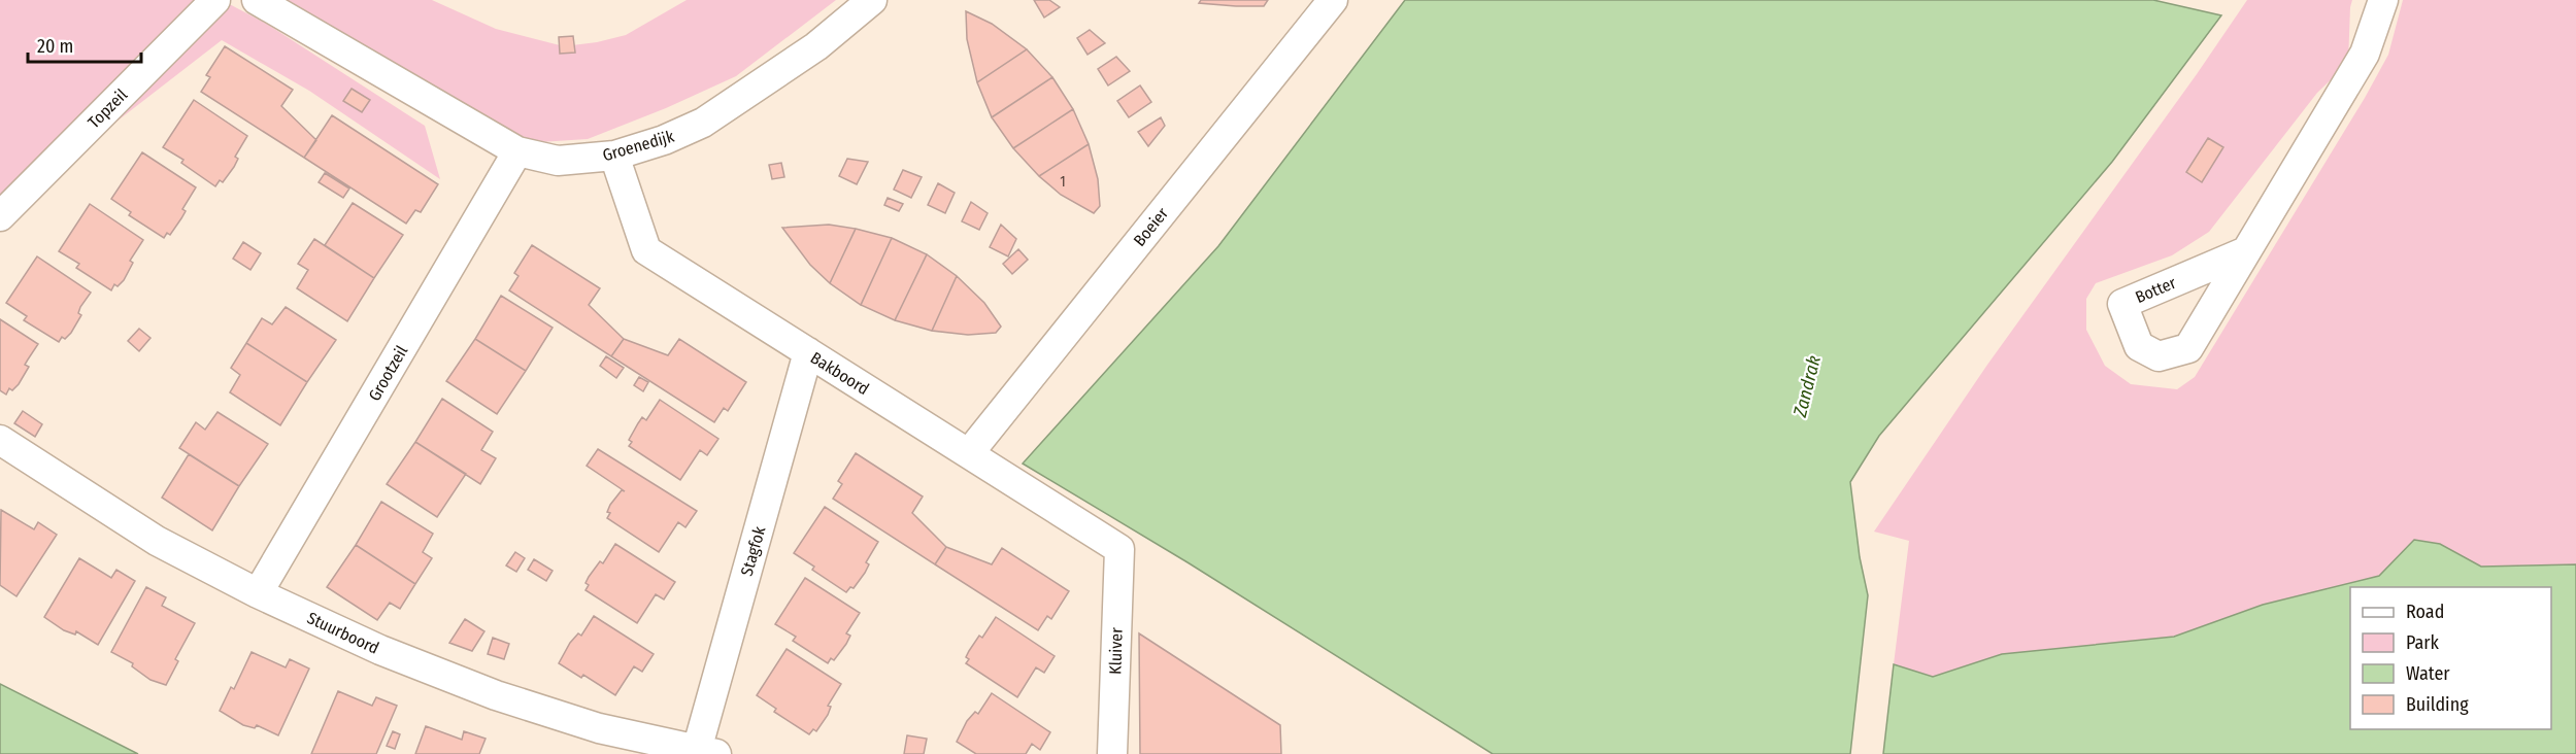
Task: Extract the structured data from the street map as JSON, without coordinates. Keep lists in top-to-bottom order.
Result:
{
  "streets": {
    "street": [
      "Topzeil",
      "Groenedijk",
      "Boeier",
      "Grootzeil",
      "Bakboord",
      "Stagfok",
      "Stuurboord",
      "Kluiver"
    ]
  },
  "crossings": [
    ["Groenedijk", "Grootzeil"],
    ["Groenedijk", "Bakboord"],
    ["Boeier", "Bakboord"],
    ["Grootzeil", "Stuurboord"],
    ["Bakboord", "Stagfok"],
    ["Bakboord", "Kluiver"],
    ["Stagfok", "Stuurboord"]
  ],
  "water": ["Zandrak"],
  "house_numbers": ["1"],
  "legend": [
    "Road",
    "Park",
    "Water",
    "Building"
  ],
  "scale_bar": "20 m"
}
